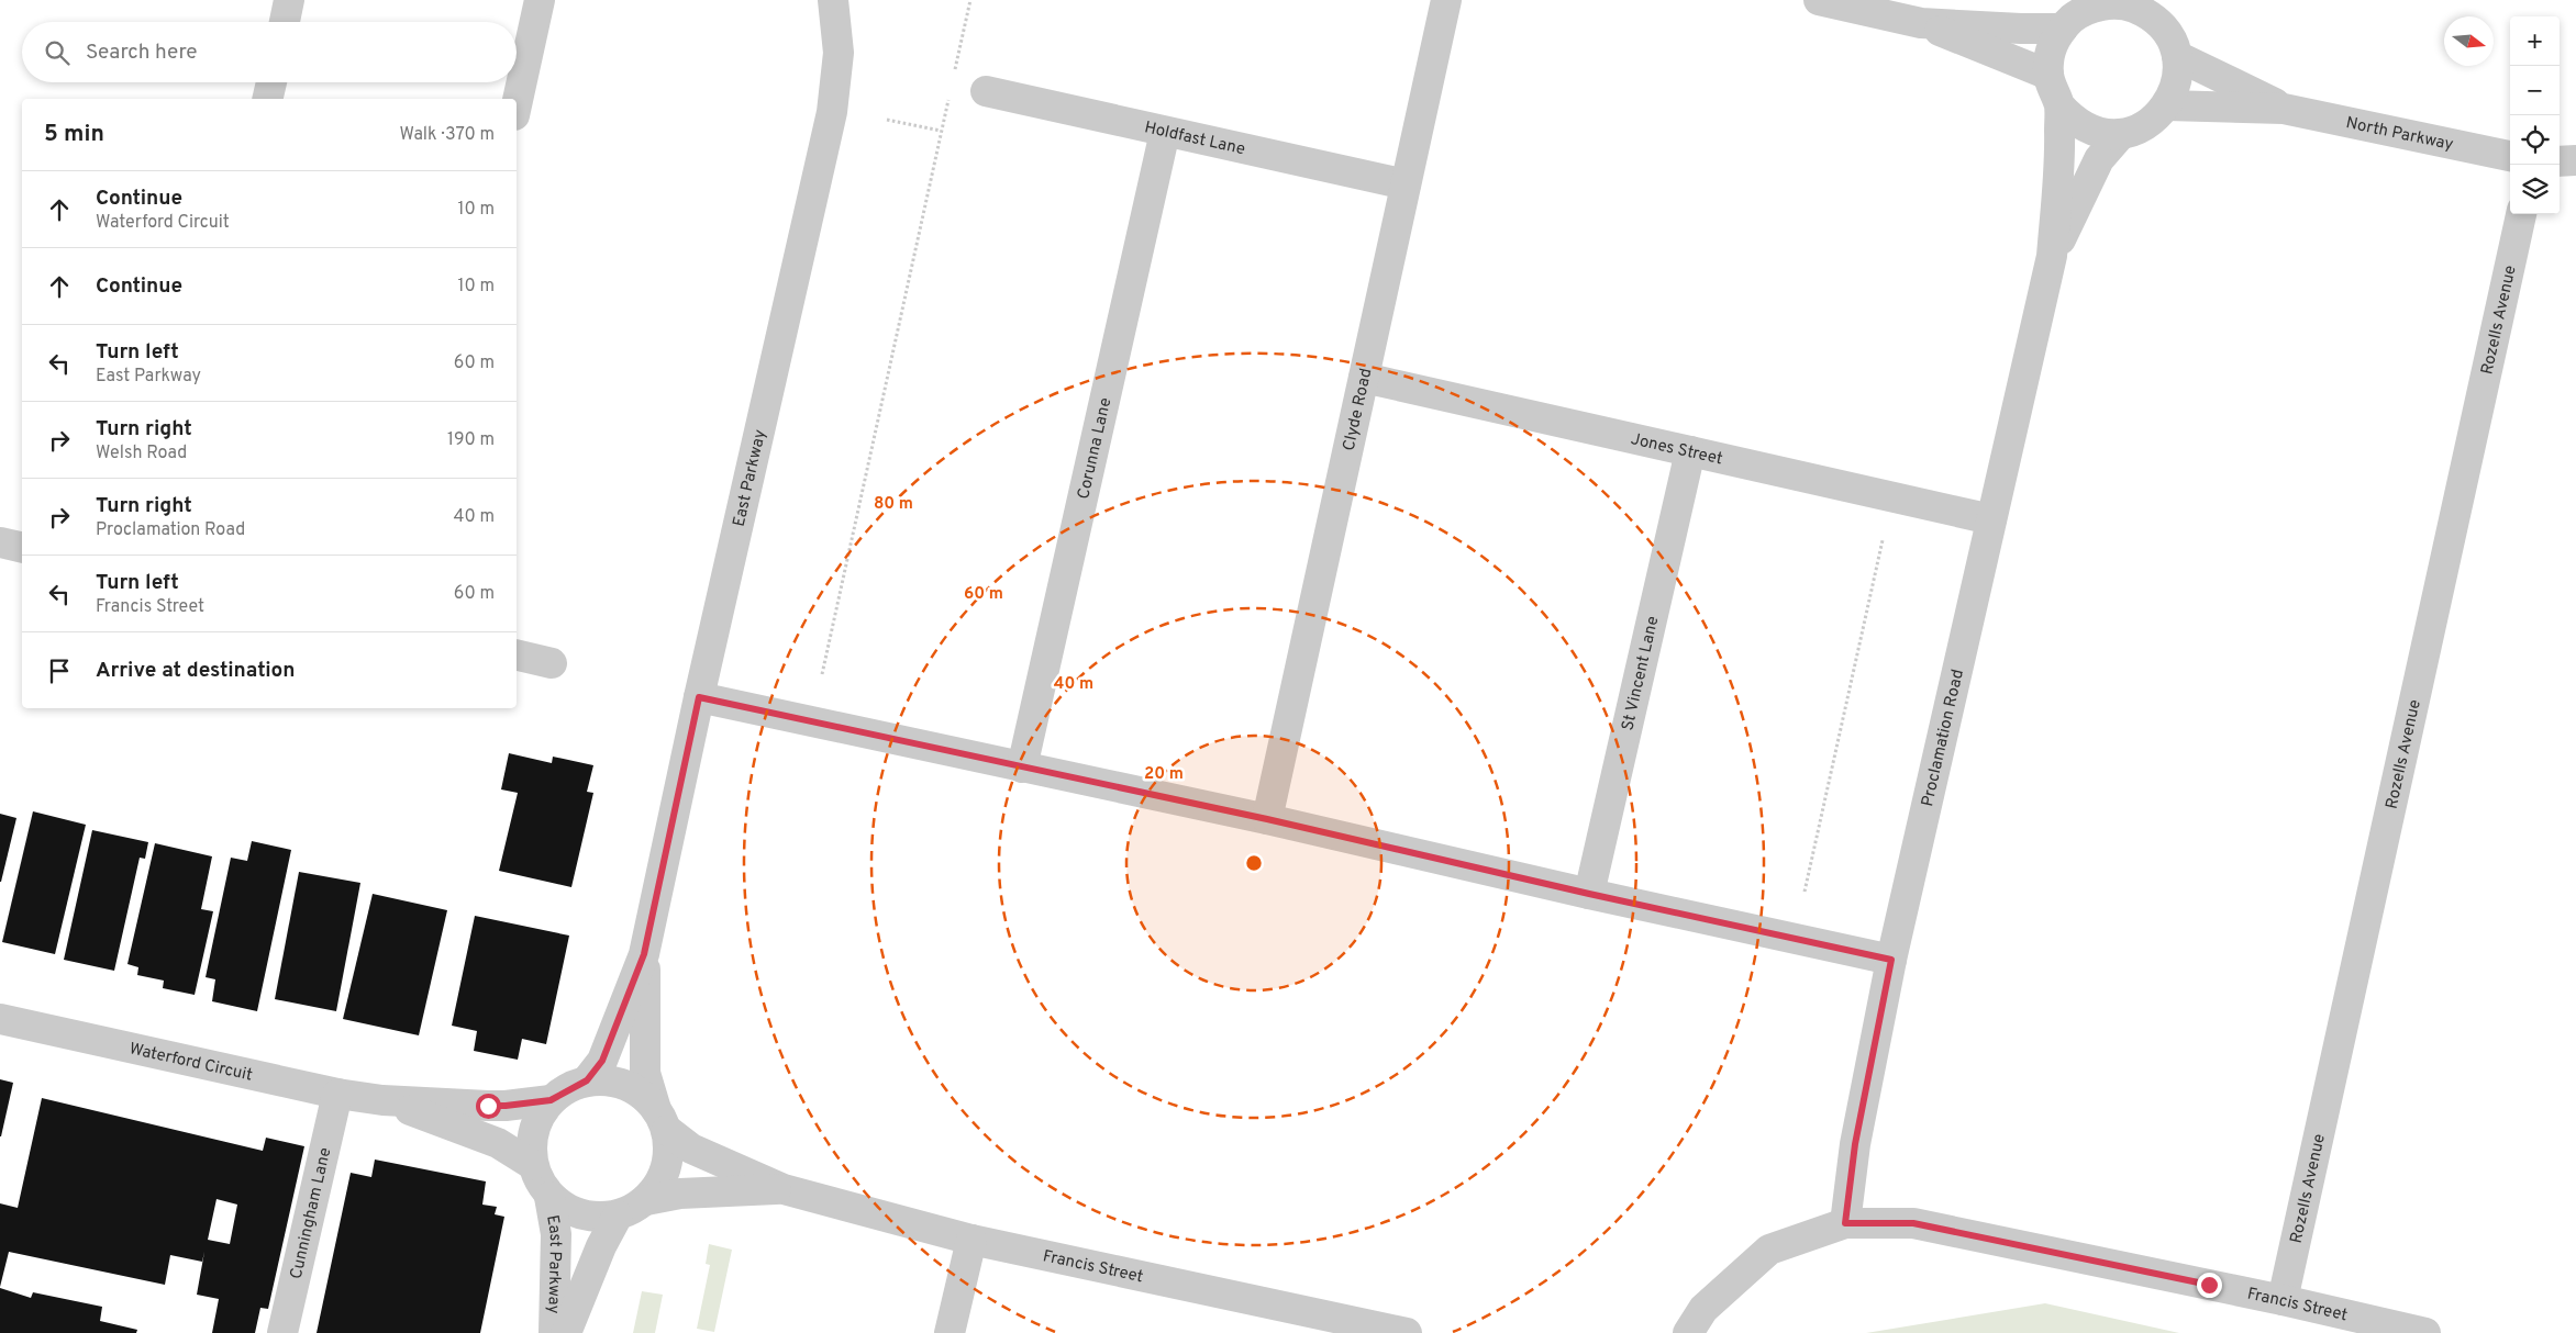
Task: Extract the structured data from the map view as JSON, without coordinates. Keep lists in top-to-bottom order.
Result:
{
  "streets": {
    "street": [
      "North Parkway",
      "Holdfast Lane",
      "Rozells Avenue",
      "Clyde Road",
      "Jones Street",
      "Corunna Lane",
      "East Parkway",
      "St Vincent Lane",
      "Proclamation Road",
      "Waterford Circuit",
      "Cunningham Lane",
      "Francis Street"
    ]
  },
  "crossings": [
    ["North Parkway", "Proclamation Road"],
    ["Holdfast Lane", "Clyde Road"],
    ["Holdfast Lane", "Corunna Lane"],
    ["Rozells Avenue", "Francis Street"],
    ["Clyde Road", "Jones Street"],
    ["Jones Street", "St Vincent Lane"],
    ["Jones Street", "Proclamation Road"],
    ["East Parkway", "Waterford Circuit"],
    ["East Parkway", "Francis Street"],
    ["Proclamation Road", "Francis Street"],
    ["Waterford Circuit", "Cunningham Lane"],
    ["Waterford Circuit", "Francis Street"]
  ],
  "north": "right",
  "page": {
    "map_buttons": ["+", "−"],
    "search": "Search here",
    "heading": ["5 min", "Walk · 370 m"],
    "list": [
      ["Continue", "Waterford Circuit", "10 m"],
      ["Continue", "10 m"],
      ["Turn left", "East Parkway", "60 m"],
      ["Turn right", "Welsh Road", "190 m"],
      ["Turn right", "Proclamation Road", "40 m"],
      ["Turn left", "Francis Street", "60 m"],
      "Arrive at destination"
    ]
  },
  "rings": [
    "80 m",
    "60 m",
    "40 m",
    "20 m"
  ]
}
